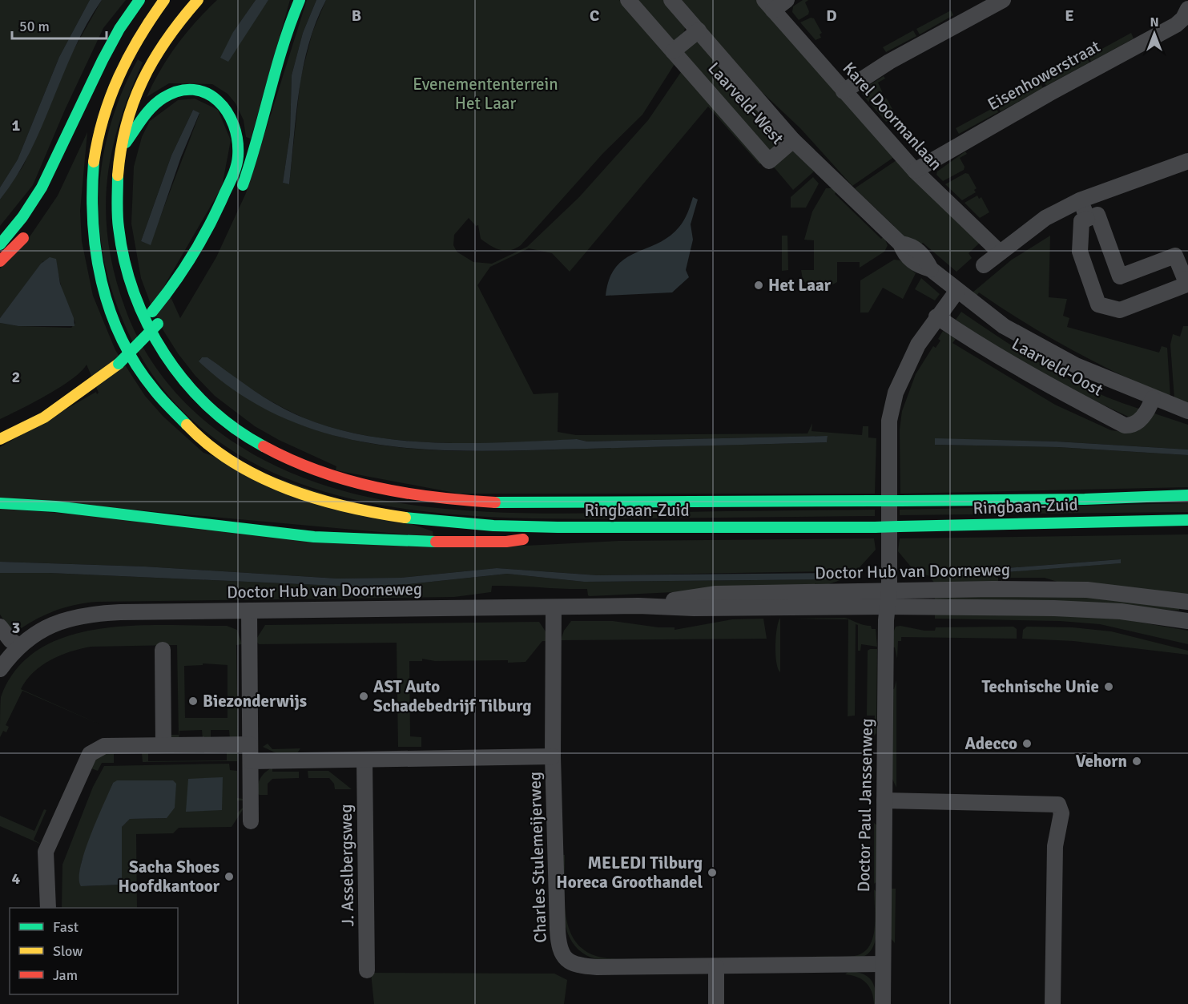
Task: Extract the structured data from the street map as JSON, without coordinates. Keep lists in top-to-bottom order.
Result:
{
  "streets": {
    "main road": ["Ringbaan-Zuid"],
    "street": [
      "Eisenhowerstraat",
      "Laarveld-West",
      "Karel Doormanlaan",
      "Laarveld-Oost",
      "Doctor Hub van Doorneweg",
      "Doctor Paul Janssenweg",
      "Charles Stulemeijerweg",
      "J. Asselbergsweg"
    ]
  },
  "crossings": [
    ["Eisenhowerstraat", "Karel Doormanlaan"],
    ["Laarveld-West", "Laarveld-Oost"],
    ["Laarveld-West", "Doctor Paul Janssenweg"],
    ["Laarveld-Oost", "Doctor Paul Janssenweg"],
    ["Doctor Hub van Doorneweg", "Doctor Paul Janssenweg"],
    ["Doctor Hub van Doorneweg", "Charles Stulemeijerweg"],
    ["Doctor Paul Janssenweg", "Charles Stulemeijerweg"]
  ],
  "parks": ["Evenemententerrein Het Laar"],
  "places": [
    "Het Laar",
    "Technische Unie",
    "AST Auto Schadebedrijf Tilburg",
    "Biezonderwijs",
    "Adecco",
    "Vehorn",
    "MELEDI Tilburg Horeca Groothandel",
    "Sacha Shoes Hoofdkantoor"
  ],
  "legend": ["Fast", "Slow", "Jam"],
  "scale_bar": "50 m",
  "north": "top",
  "grid": {
    "columns": [
      "B",
      "C",
      "D",
      "E"
    ],
    "rows": [
      "1",
      "2",
      "3",
      "4"
    ]
  }
}
